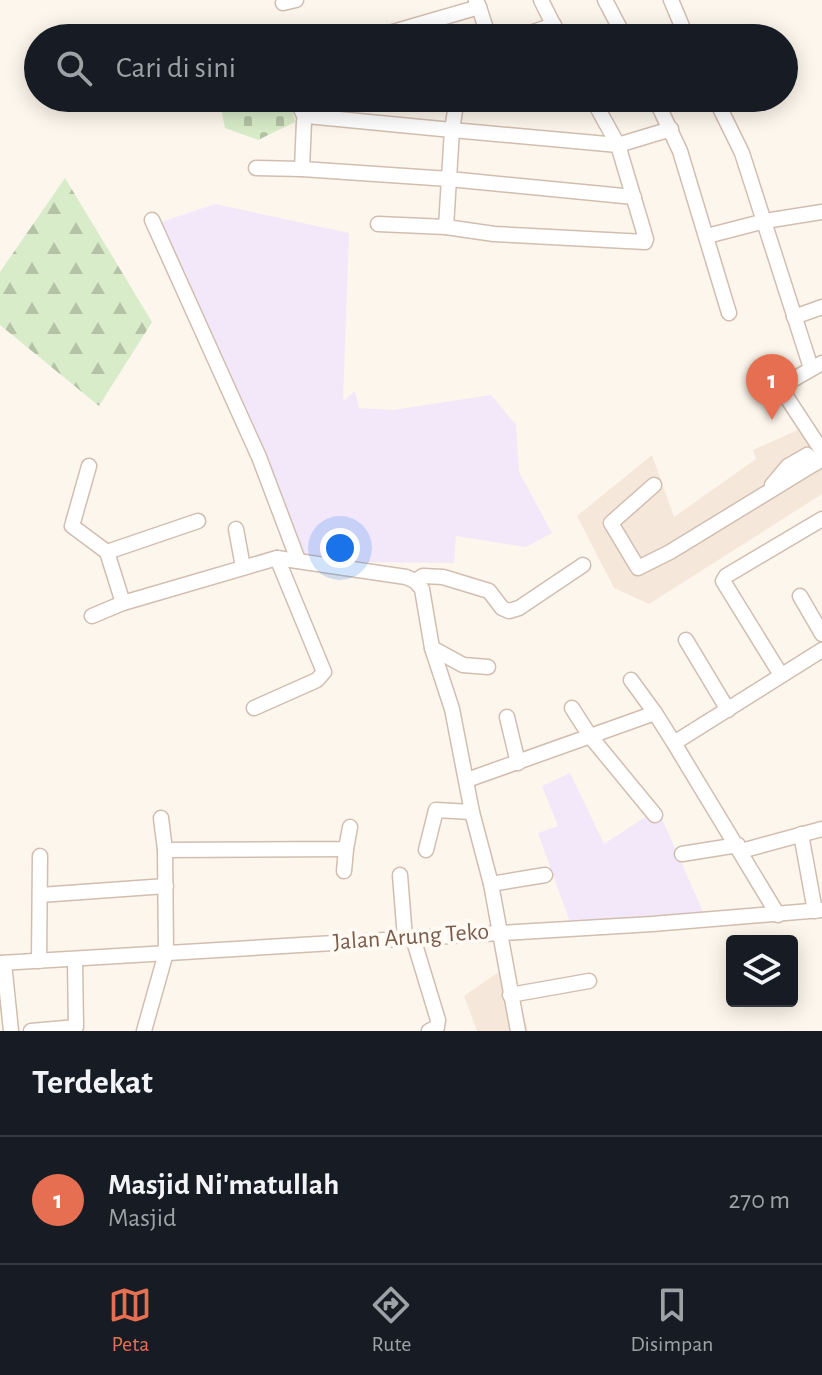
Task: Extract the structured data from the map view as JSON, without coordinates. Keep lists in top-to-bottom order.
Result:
{
  "streets": {
    "street": ["Jalan Arung Teko"]
  },
  "page": {
    "search": "Cari di sini",
    "pins": "1",
    "heading": "Terdekat",
    "list": [
      {
        "mark": "1",
        "name": "Masjid Ni'matullah",
        "note": "Masjid",
        "value": "270 m"
      }
    ],
    "nav": ["Peta", "Rute", "Disimpan"]
  }
}
